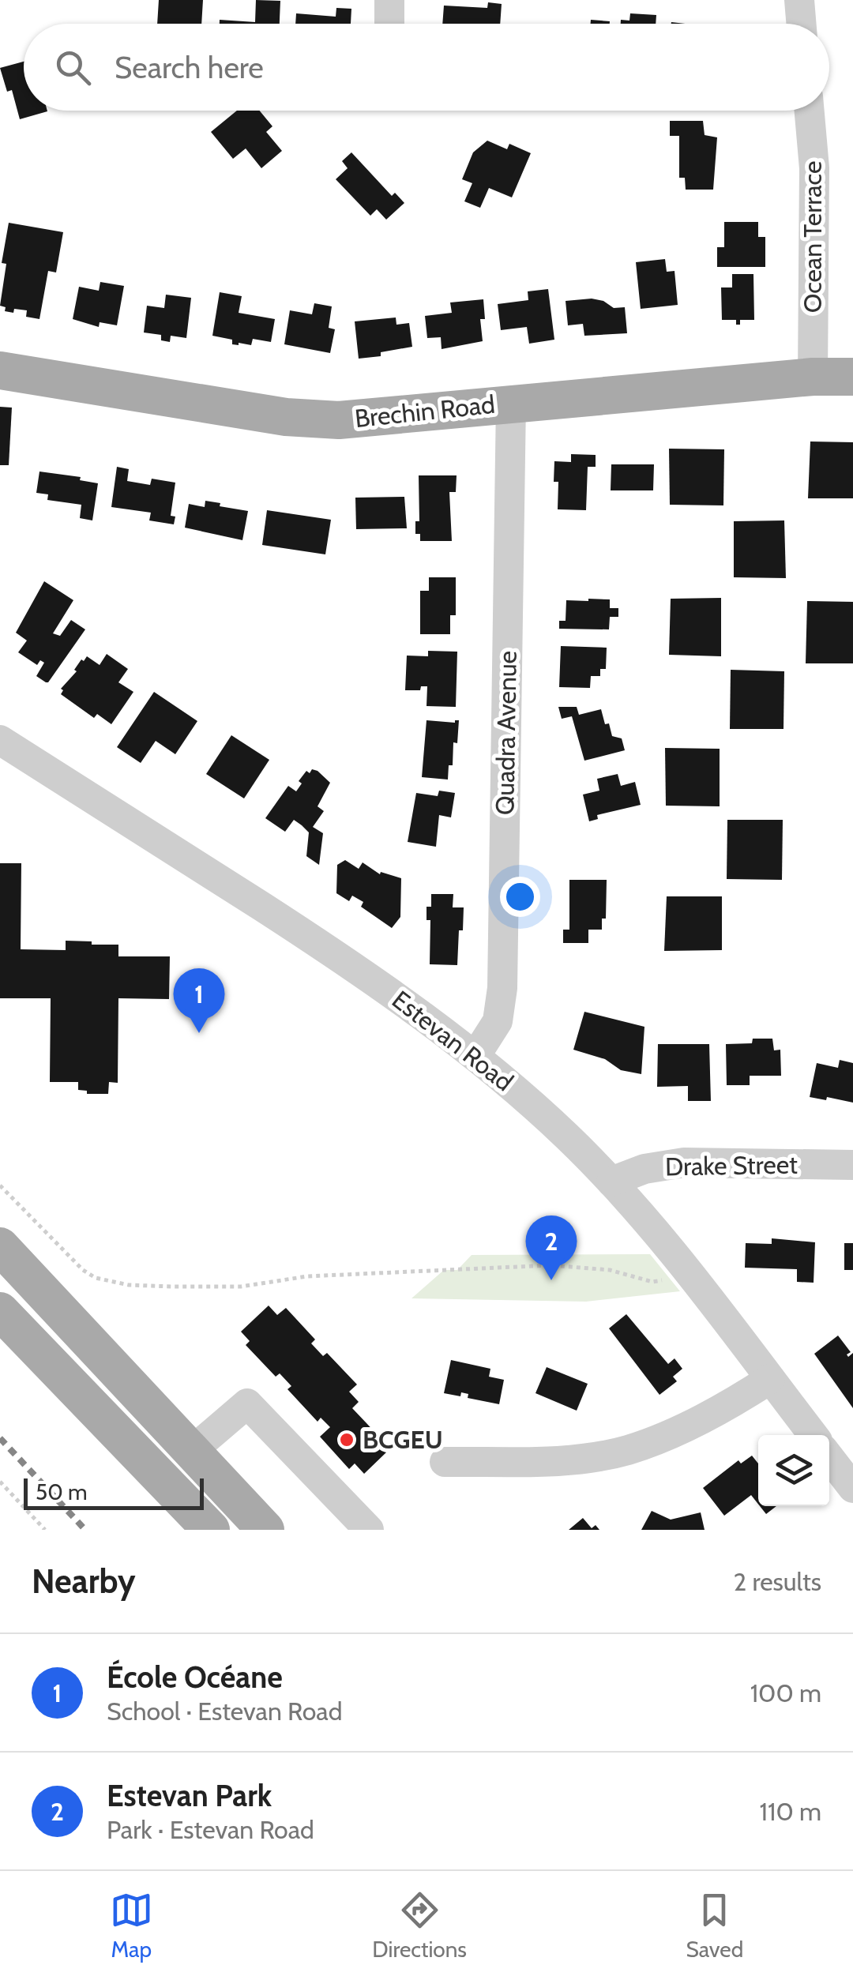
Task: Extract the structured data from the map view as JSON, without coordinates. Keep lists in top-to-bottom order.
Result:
{
  "streets": {
    "main road": ["Brechin Road"],
    "street": [
      "Ocean Terrace",
      "Quadra Avenue",
      "Estevan Road",
      "Drake Street"
    ]
  },
  "crossings": [
    ["Ocean Terrace", "Brechin Road"],
    ["Brechin Road", "Quadra Avenue"],
    ["Quadra Avenue", "Estevan Road"],
    ["Estevan Road", "Drake Street"]
  ],
  "places": ["BCGEU"],
  "scale_bar": "50 m",
  "page": {
    "search": "Search here",
    "pins": ["1", "2"],
    "scale": "50 m",
    "heading": ["Nearby", "2 results"],
    "list": [
      {
        "mark": "1",
        "name": "École Océane",
        "note": "School · Estevan Road",
        "value": "100 m"
      },
      {
        "mark": "2",
        "name": "Estevan Park",
        "note": "Park · Estevan Road",
        "value": "110 m"
      }
    ],
    "nav": ["Map", "Directions", "Saved"]
  }
}
